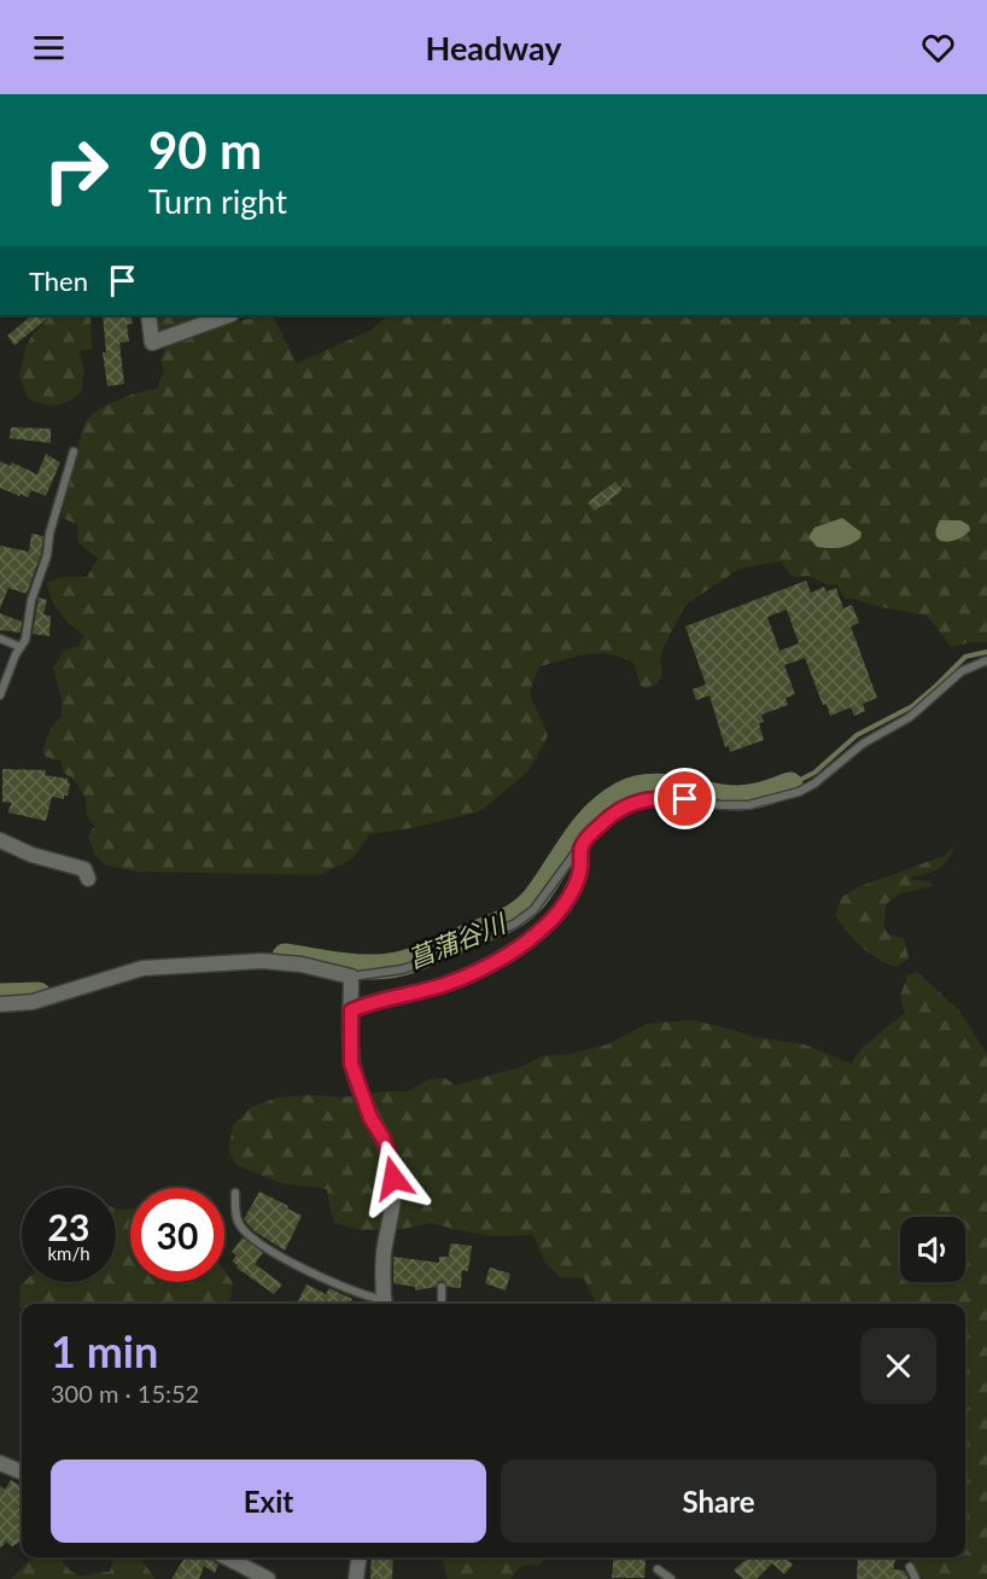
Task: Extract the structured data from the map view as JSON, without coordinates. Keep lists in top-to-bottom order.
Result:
{
  "water": ["菖蒲谷川"],
  "page": {
    "header": "Headway",
    "turn": ["90 m", "Turn right"],
    "then": "Then",
    "speed": "23 km/h",
    "limit": "30",
    "heading": ["1 min", "300 m · 15:52"],
    "buttons": ["Exit", "Share"]
  }
}
